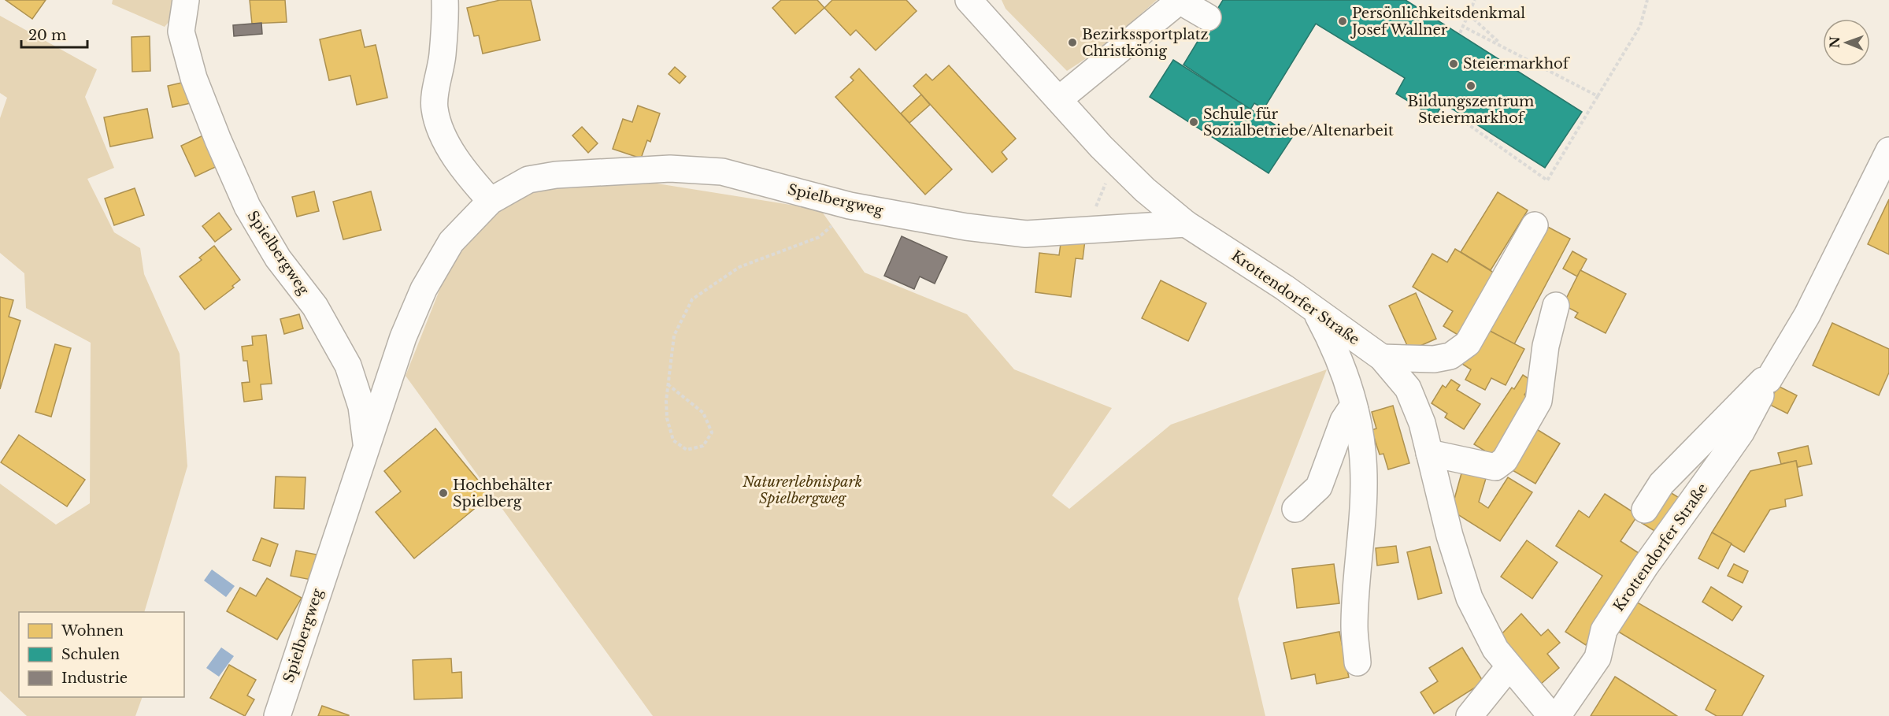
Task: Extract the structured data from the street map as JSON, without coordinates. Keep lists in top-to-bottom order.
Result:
{
  "streets": {
    "street": ["Spielbergweg", "Krottendorfer Straße"]
  },
  "crossings": [
    ["Spielbergweg", "Krottendorfer Straße"]
  ],
  "parks": ["Naturerlebnispark Spielbergweg"],
  "places": [
    "Persönlichkeitsdenkmal Josef Wallner",
    "Bezirkssportplatz Christkönig",
    "Steiermarkhof",
    "Bildungszentrum Steiermarkhof",
    "Schule für Sozialbetriebe/Altenarbeit",
    "Hochbehälter Spielberg"
  ],
  "legend": ["Wohnen", "Schulen", "Industrie"],
  "scale_bar": "20 m",
  "north": "left"
}
